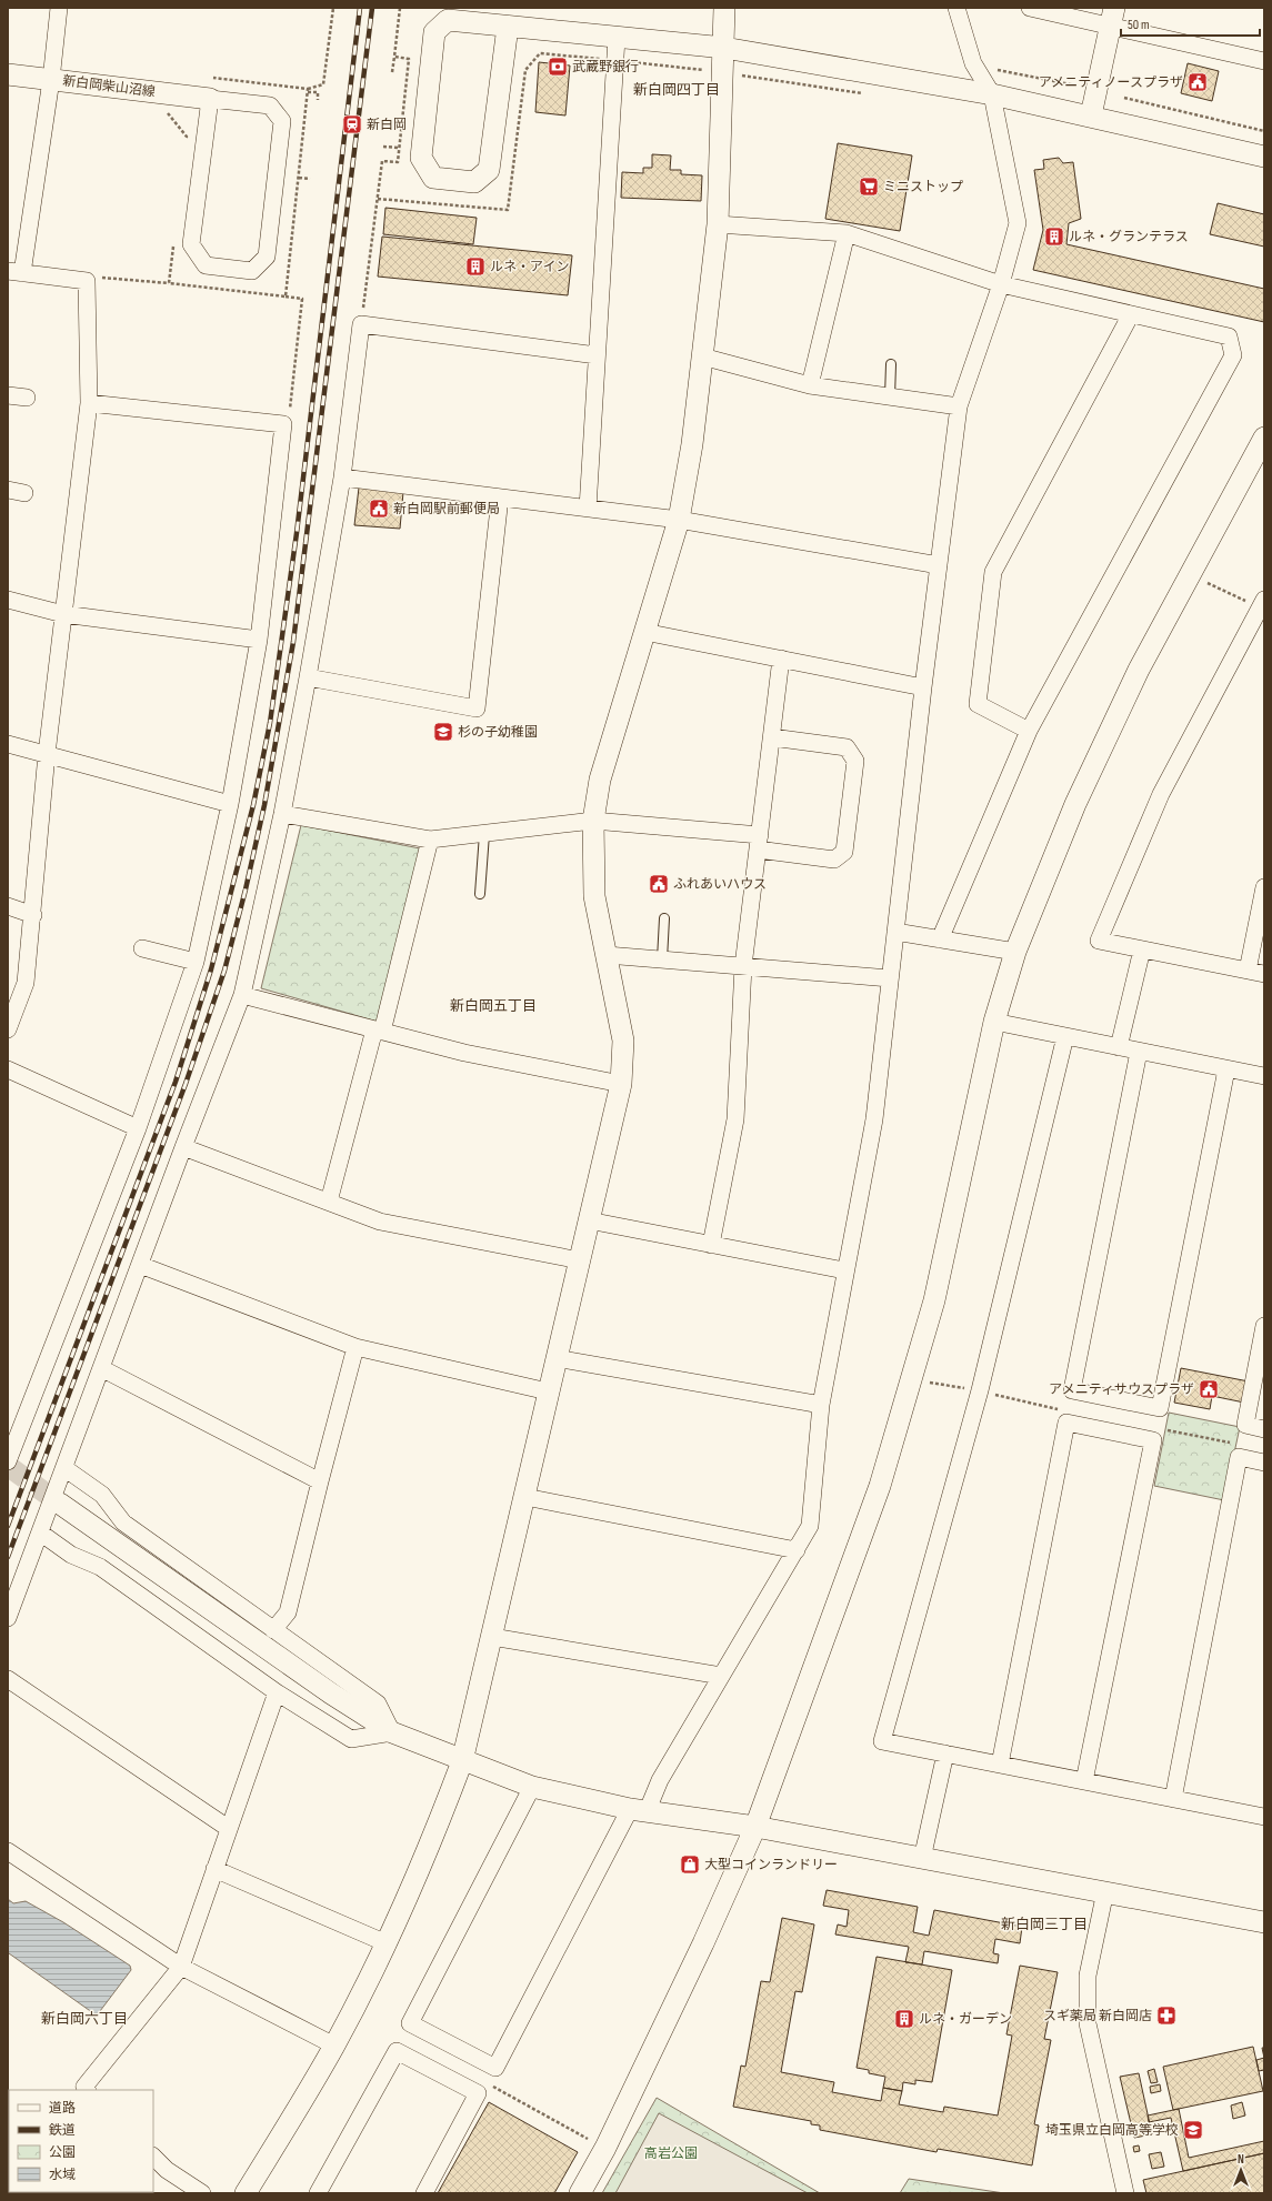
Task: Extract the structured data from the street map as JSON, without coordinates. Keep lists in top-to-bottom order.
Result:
{
  "streets": {
    "street": ["新白岡柴山沼線"]
  },
  "districts": [
    "新白岡四丁目",
    "新白岡五丁目",
    "新白岡三丁目",
    "新白岡六丁目"
  ],
  "parks": ["高岩公園"],
  "places": {
    "bank": ["武蔵野銀行"],
    "public building": [
      "アメニティノースプラザ",
      "新白岡駅前郵便局",
      "ふれあいハウス",
      "アメニティサウスプラザ"
    ],
    "station": ["新白岡"],
    "supermarket": ["ミニストップ"],
    "building": ["ルネ・グランテラス", "ルネ・アイン", "ルネ・ガーデン"],
    "school or university": ["杉の子幼稚園", "埼玉県立白岡高等学校"],
    "shop": ["大型コインランドリー"],
    "pharmacy": ["スギ薬局 新白岡店"]
  },
  "legend": [
    "道路",
    "鉄道",
    "公園",
    "水域"
  ],
  "scale_bar": "50 m",
  "north": "top"
}
